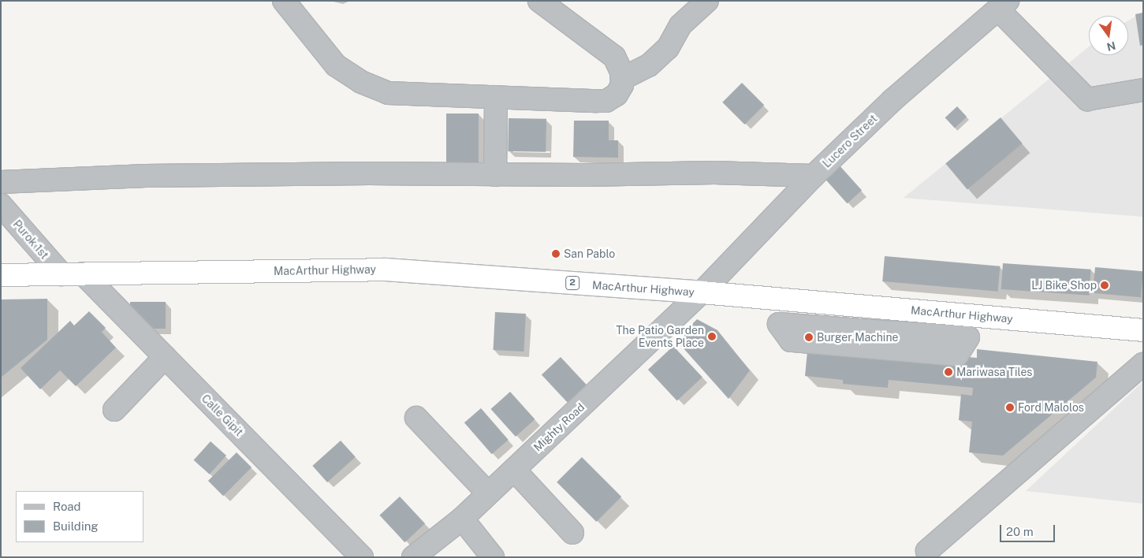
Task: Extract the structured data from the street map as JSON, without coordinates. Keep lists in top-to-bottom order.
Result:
{
  "streets": {
    "highway": ["MacArthur Highway", "2"],
    "street": [
      "Lucero Street",
      "Purok 1st",
      "Calle Gipit",
      "Mighty Road"
    ]
  },
  "crossings": [
    ["Lucero Street", "MacArthur Highway"],
    ["Lucero Street", "Mighty Road"],
    ["Purok 1st", "MacArthur Highway"],
    ["MacArthur Highway", "Calle Gipit"],
    ["MacArthur Highway", "Mighty Road"]
  ],
  "places": [
    "San Pablo",
    "LJ Bike Shop",
    "The Patio Garden Events Place",
    "Burger Machine",
    "Mariwasa Tiles",
    "Ford Malolos"
  ],
  "legend": ["Road", "Building"],
  "scale_bar": "20 m",
  "north": "bottom"
}
